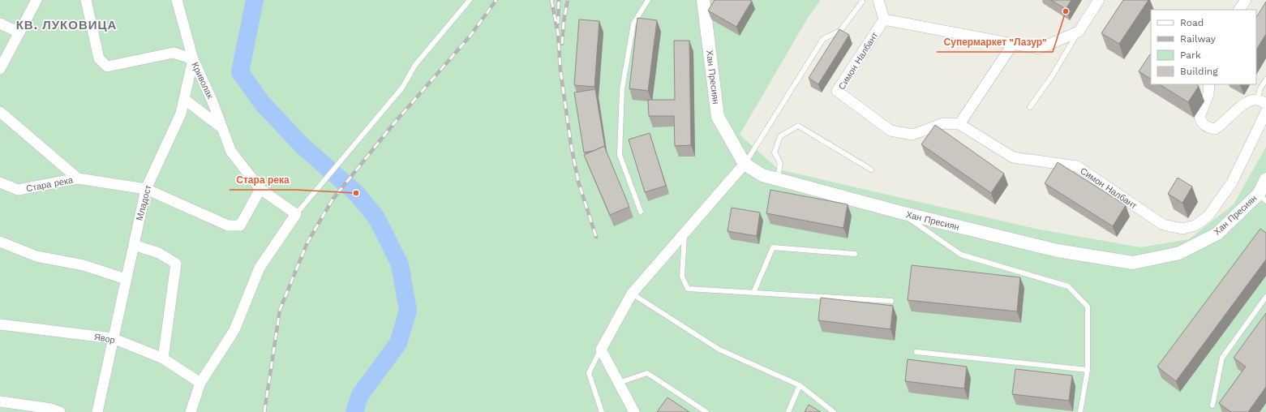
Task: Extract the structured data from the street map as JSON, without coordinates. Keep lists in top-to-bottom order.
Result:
{
  "streets": {
    "street": [
      "Симон Налбант",
      "Хан Пресиян",
      "Криволак",
      "Стара река",
      "Младост",
      "Явор"
    ]
  },
  "crossings": [
    ["Криволак", "Стара река"],
    ["Криволак", "Младост"],
    ["Стара река", "Младост"],
    ["Младост", "Явор"]
  ],
  "districts": ["КВ. ЛУКОВИЦА"],
  "places": ["Супермаркет \"Лазур\"", "Стара река"],
  "legend": [
    "Road",
    "Railway",
    "Park",
    "Building"
  ]
}
